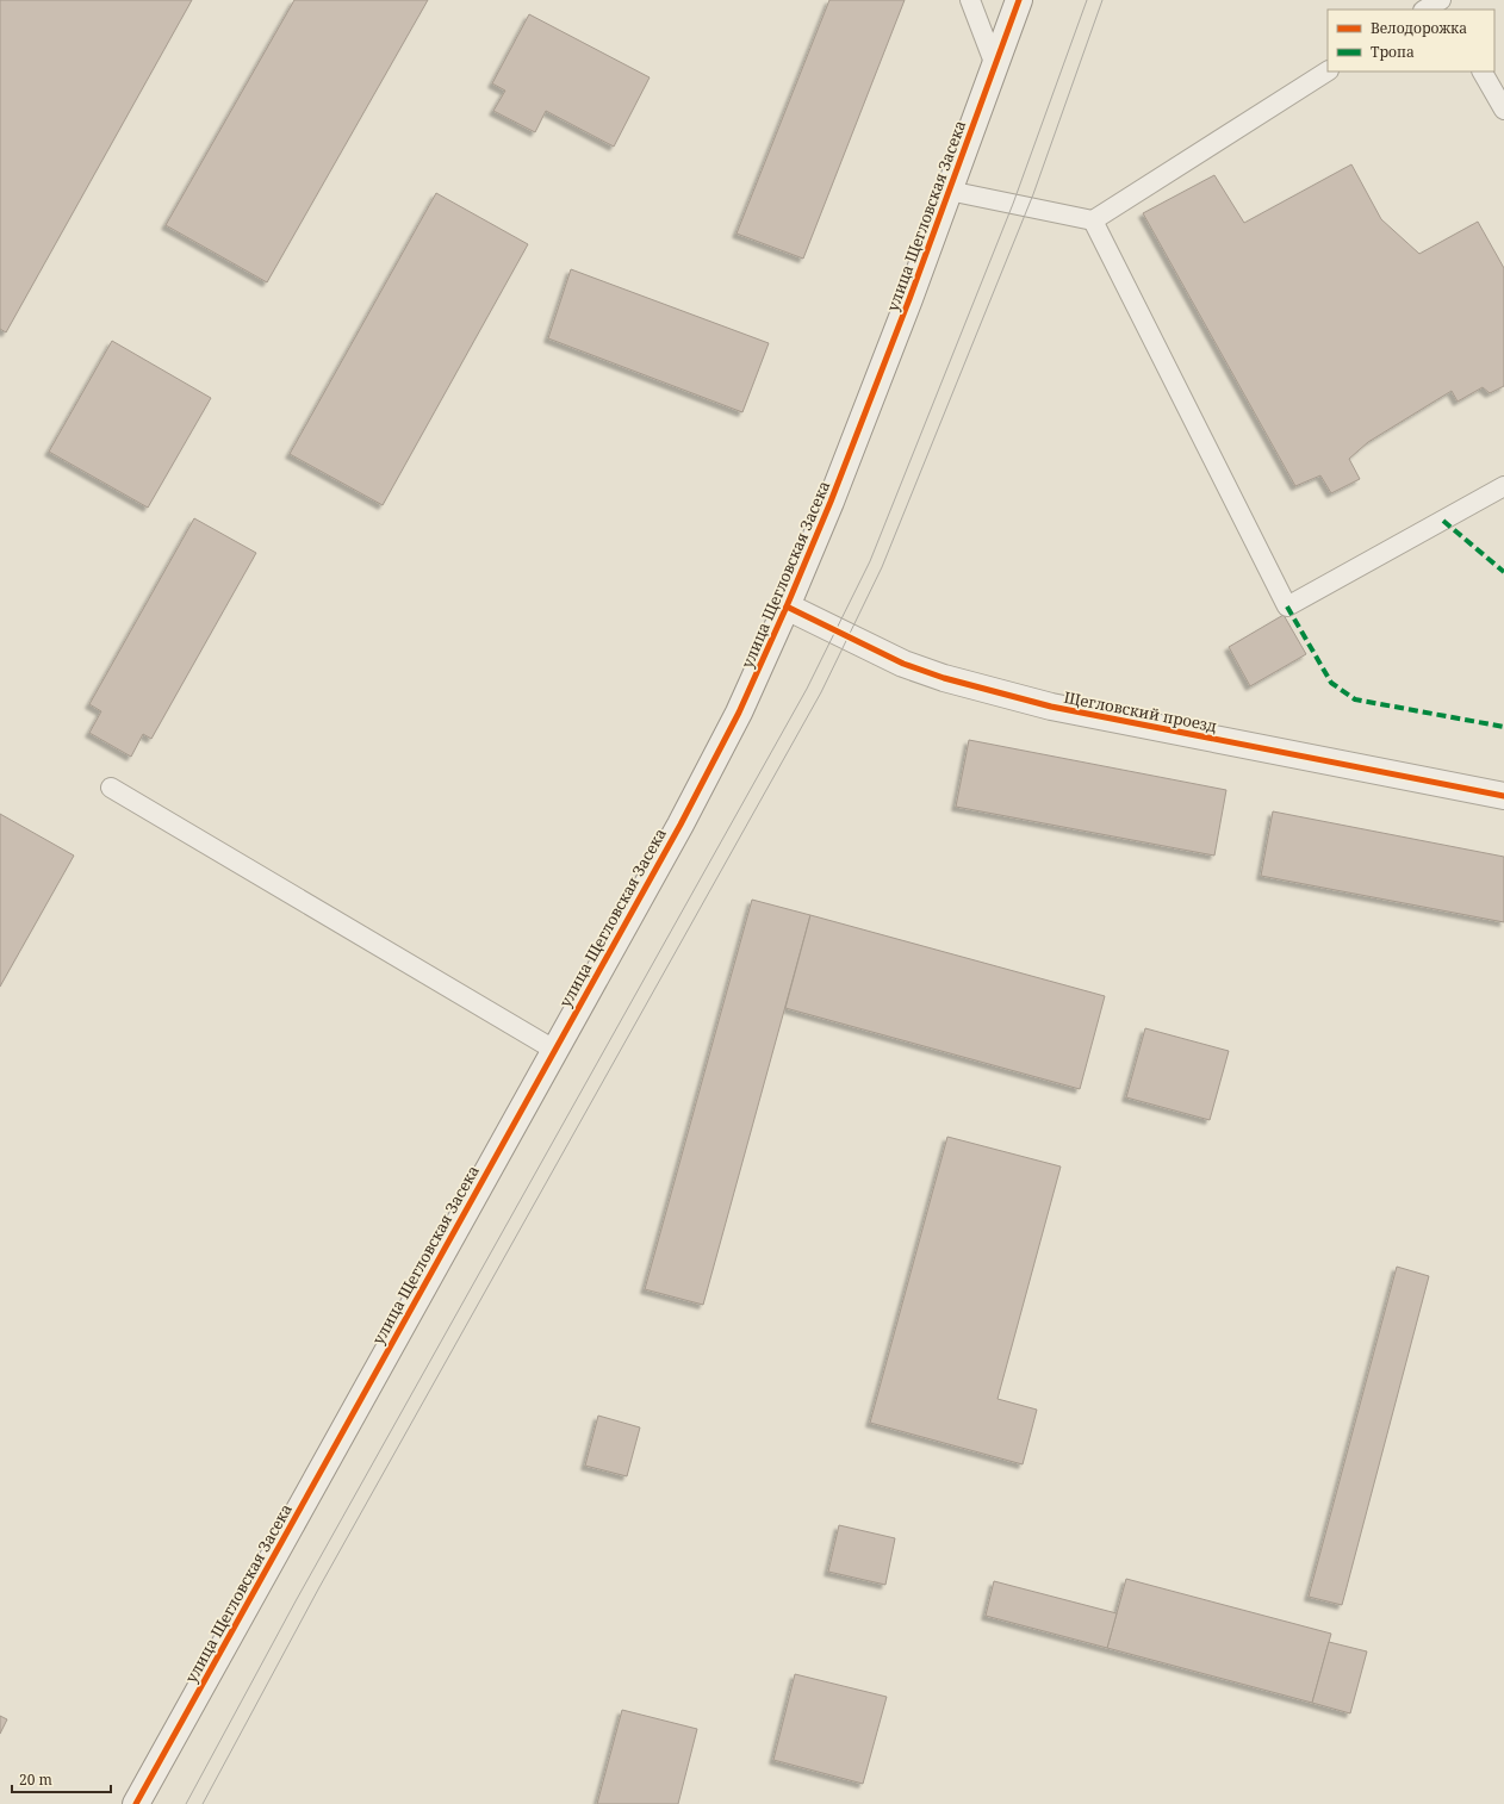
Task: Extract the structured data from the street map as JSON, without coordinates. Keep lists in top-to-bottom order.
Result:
{
  "streets": {
    "street": ["улица Щегловская Засека", "Щегловский проезд"]
  },
  "crossings": [
    ["улица Щегловская Засека", "Щегловский проезд"]
  ],
  "legend": ["Велодорожка", "Тропа"],
  "scale_bar": "20 m"
}
